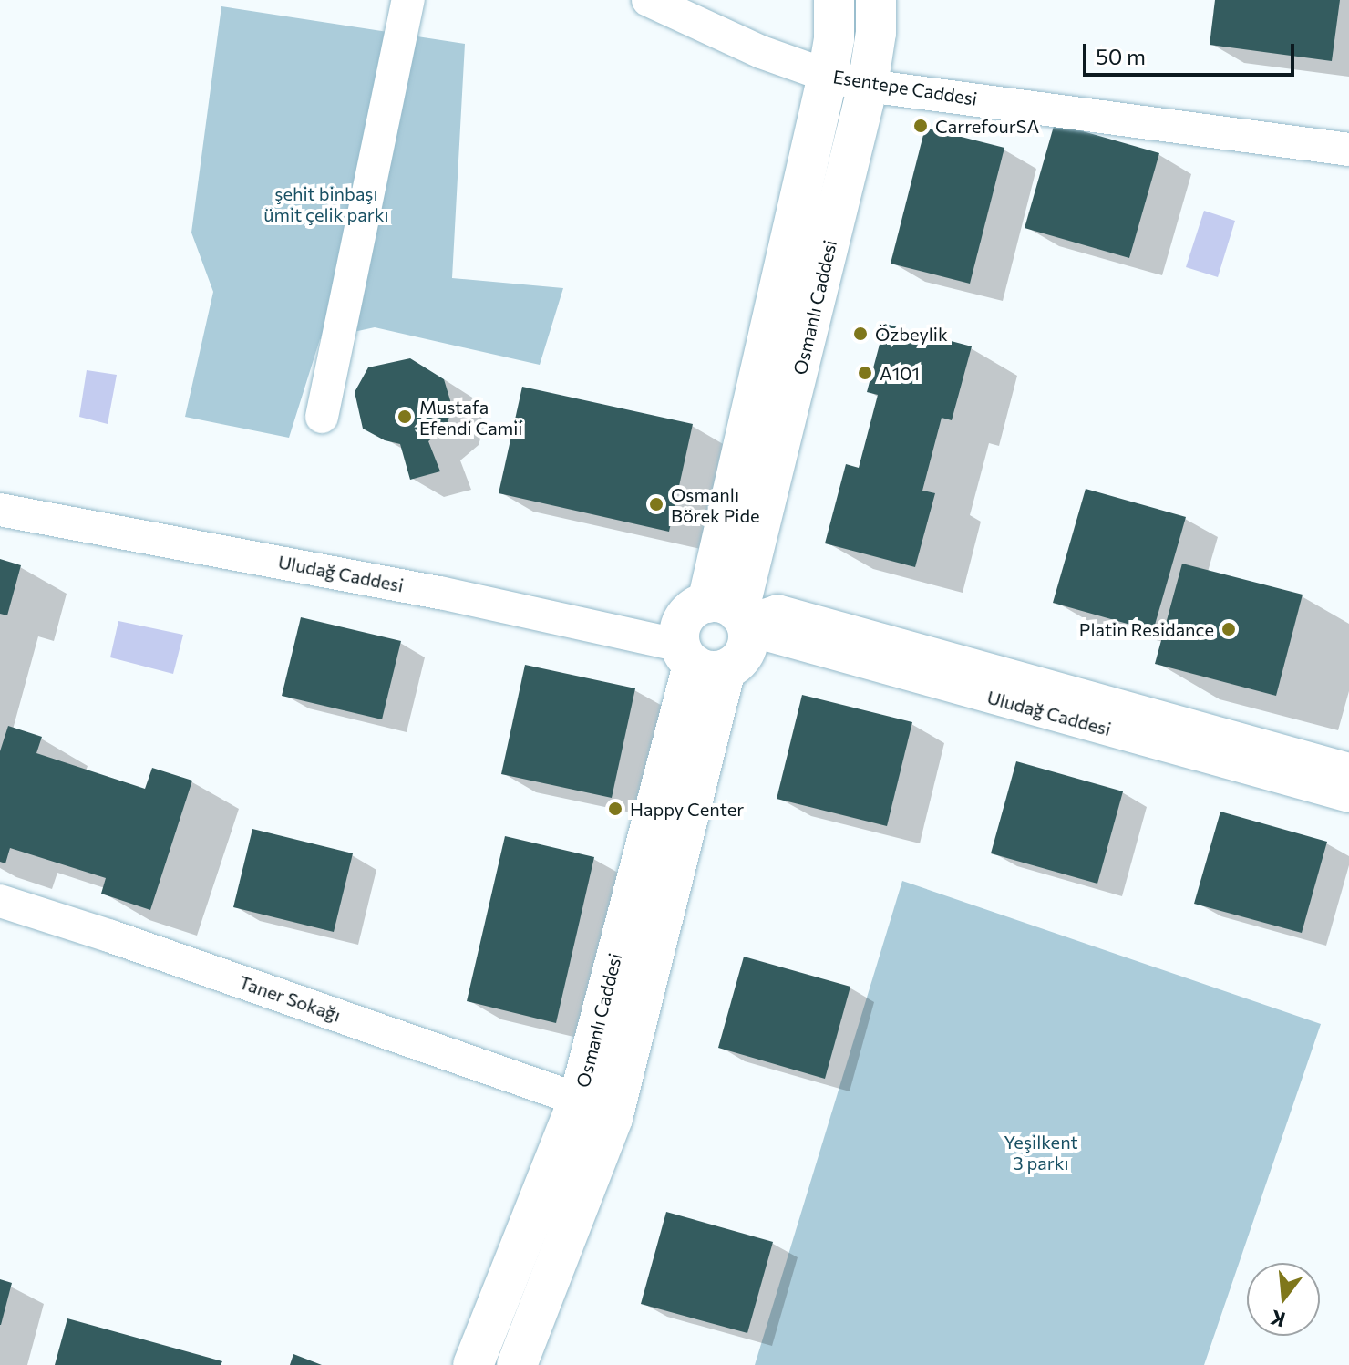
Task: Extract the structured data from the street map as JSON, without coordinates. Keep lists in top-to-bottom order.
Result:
{
  "streets": {
    "main road": ["Osmanlı Caddesi"],
    "street": ["Esentepe Caddesi", "Uludağ Caddesi", "Taner Sokağı"]
  },
  "crossings": [
    ["Esentepe Caddesi", "Osmanlı Caddesi"],
    ["Osmanlı Caddesi", "Uludağ Caddesi"],
    ["Osmanlı Caddesi", "Taner Sokağı"]
  ],
  "parks": ["şehit binbaşı ümit çelik parkı", "Yeşilkent 3 parkı"],
  "places": [
    "CarrefourSA",
    "Özbeylik",
    "A101",
    "Mustafa Efendi Camii",
    "Osmanlı Börek Pide",
    "Platin Residance",
    "Happy Center"
  ],
  "scale_bar": "50 m",
  "north": "bottom"
}
